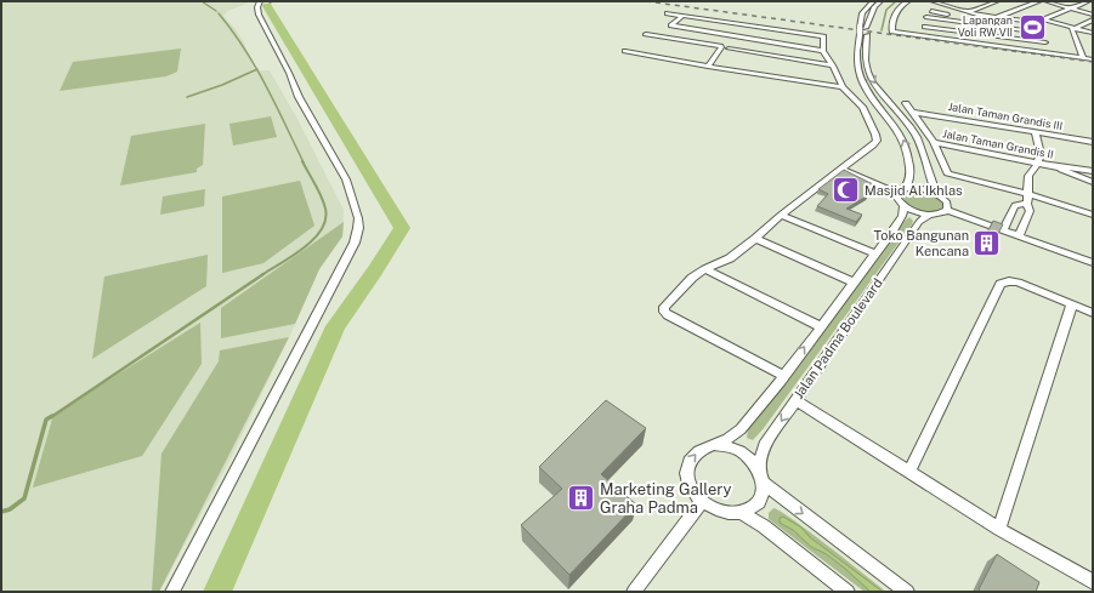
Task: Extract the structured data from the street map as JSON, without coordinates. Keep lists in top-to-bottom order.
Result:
{
  "streets": {
    "street": ["Jalan Taman Grandis III", "Jalan Taman Grandis II", "Jalan Padma Boulevard"]
  },
  "places": {
    "sports": ["Lapangan Voli RW VII"],
    "mosque": ["Masjid Al Ikhlas"],
    "building": ["Toko Bangunan Kencana", "Marketing Gallery Graha Padma"]
  }
}
